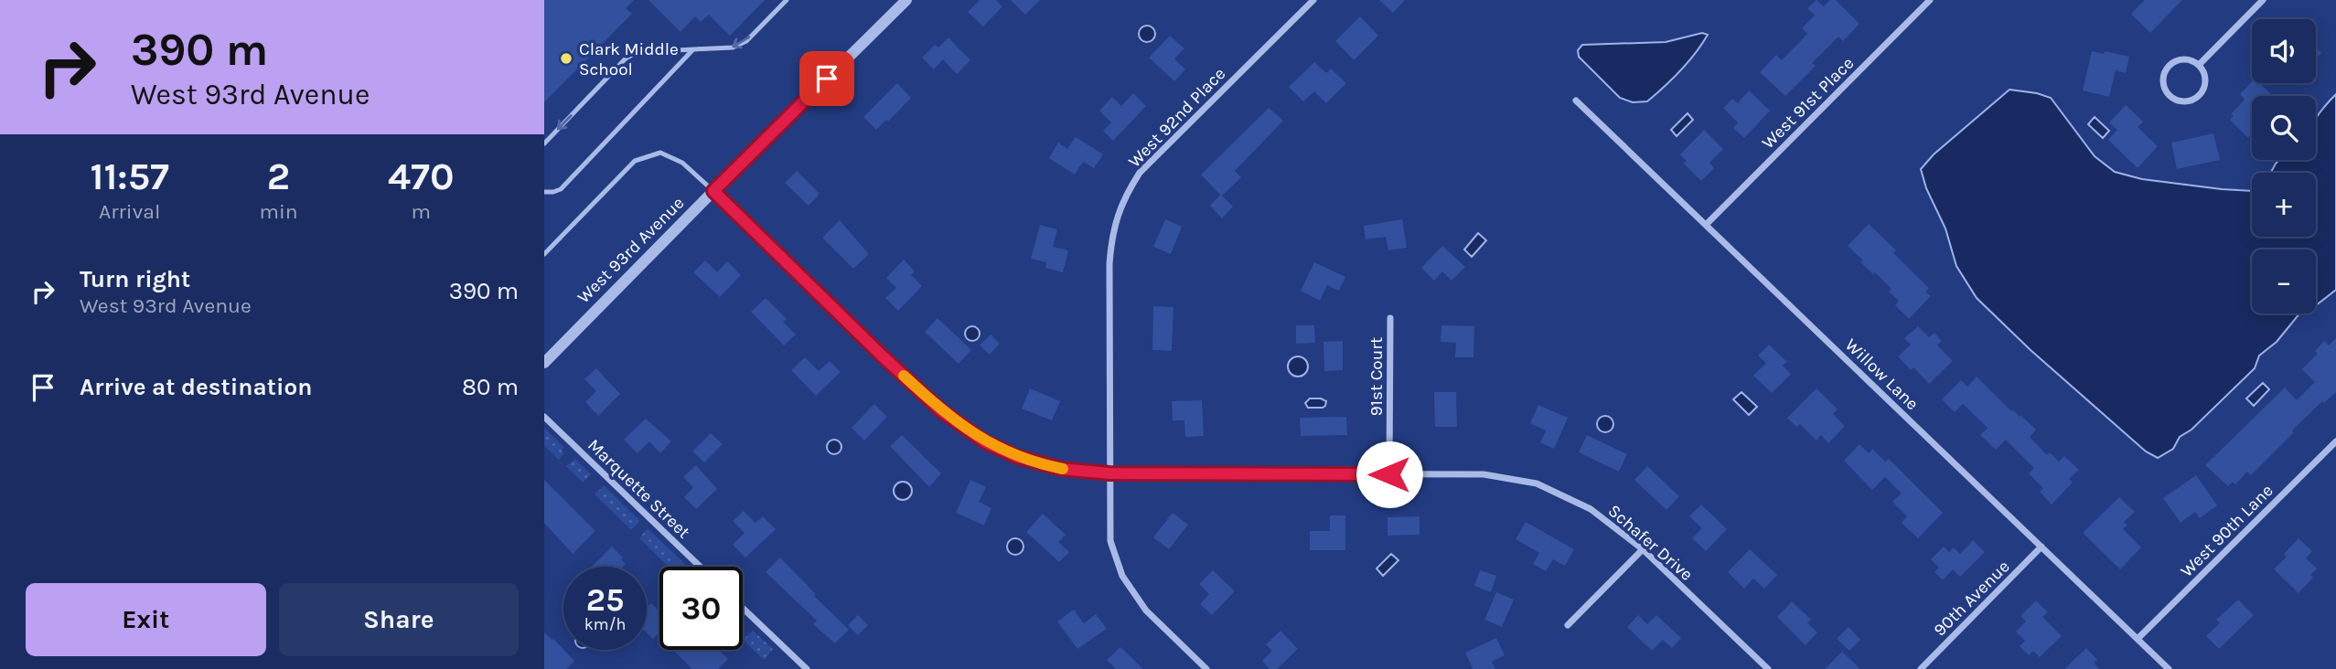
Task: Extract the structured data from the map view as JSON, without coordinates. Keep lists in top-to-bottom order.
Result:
{
  "streets": {
    "street": [
      "West 91st Place",
      "West 92nd Place",
      "West 93rd Avenue",
      "Willow Lane",
      "91st Court",
      "Marquette Street",
      "West 90th Lane",
      "Schafer Drive",
      "90th Avenue"
    ]
  },
  "crossings": [
    ["West 91st Place", "Willow Lane"],
    ["West 92nd Place", "Schafer Drive"],
    ["West 93rd Avenue", "Schafer Drive"],
    ["Willow Lane", "West 90th Lane"],
    ["Willow Lane", "90th Avenue"],
    ["91st Court", "Schafer Drive"]
  ],
  "places": ["Clark Middle School"],
  "page": {
    "turn": ["390 m", "West 93rd Avenue"],
    "map_buttons": ["+", "−"],
    "eta": [
      "11:57",
      "Arrival",
      "2",
      "min",
      "470",
      "m"
    ],
    "list": [
      {
        "name": "Turn right",
        "note": "West 93rd Avenue",
        "value": "390 m"
      },
      {
        "name": "Arrive at destination",
        "value": "80 m"
      }
    ],
    "speed": "25 km/h",
    "limit": "30",
    "buttons": ["Exit", "Share"]
  }
}
